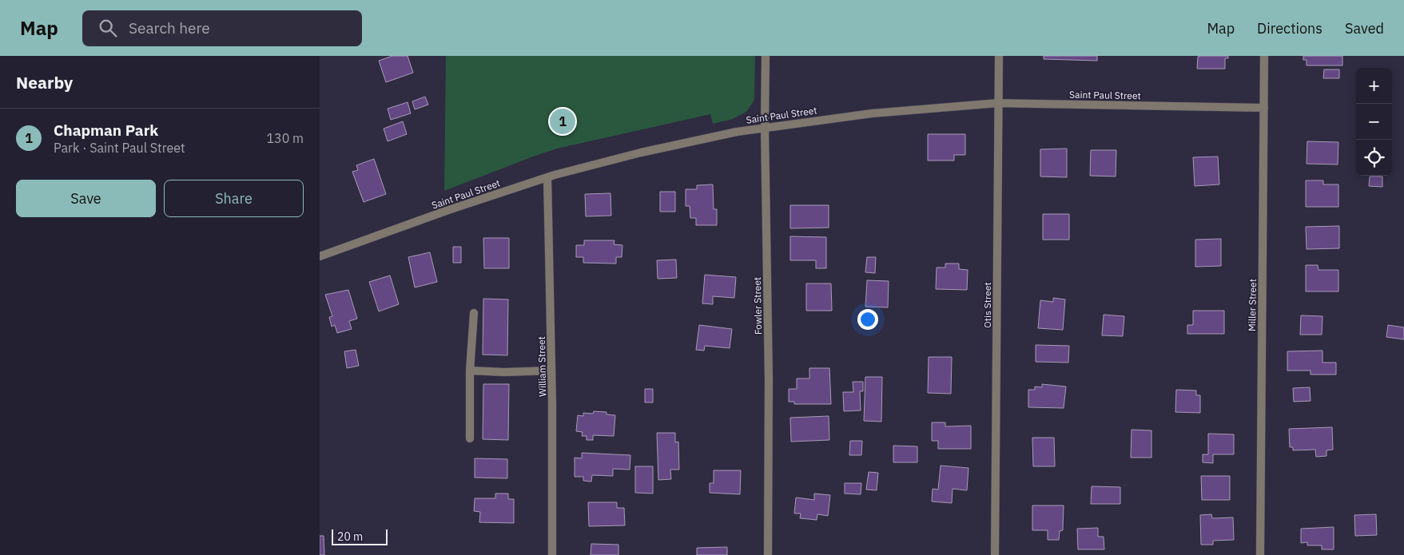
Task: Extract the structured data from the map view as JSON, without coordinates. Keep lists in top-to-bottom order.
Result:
{
  "streets": {
    "street": [
      "Saint Paul Street",
      "Otis Street",
      "Miller Street",
      "Fowler Street",
      "William Street"
    ]
  },
  "crossings": [
    ["Saint Paul Street", "Otis Street"],
    ["Saint Paul Street", "Miller Street"],
    ["Saint Paul Street", "Fowler Street"],
    ["Saint Paul Street", "William Street"]
  ],
  "scale_bar": "20 m",
  "page": {
    "header": "Map",
    "search": "Search here",
    "nav": ["Map", "Directions", "Saved"],
    "heading": "Nearby",
    "map_buttons": ["+", "−"],
    "pins": "1",
    "list": [
      {
        "mark": "1",
        "name": "Chapman Park",
        "note": "Park · Saint Paul Street",
        "value": "130 m"
      }
    ],
    "buttons": ["Save", "Share"],
    "scale": "20 m"
  }
}
